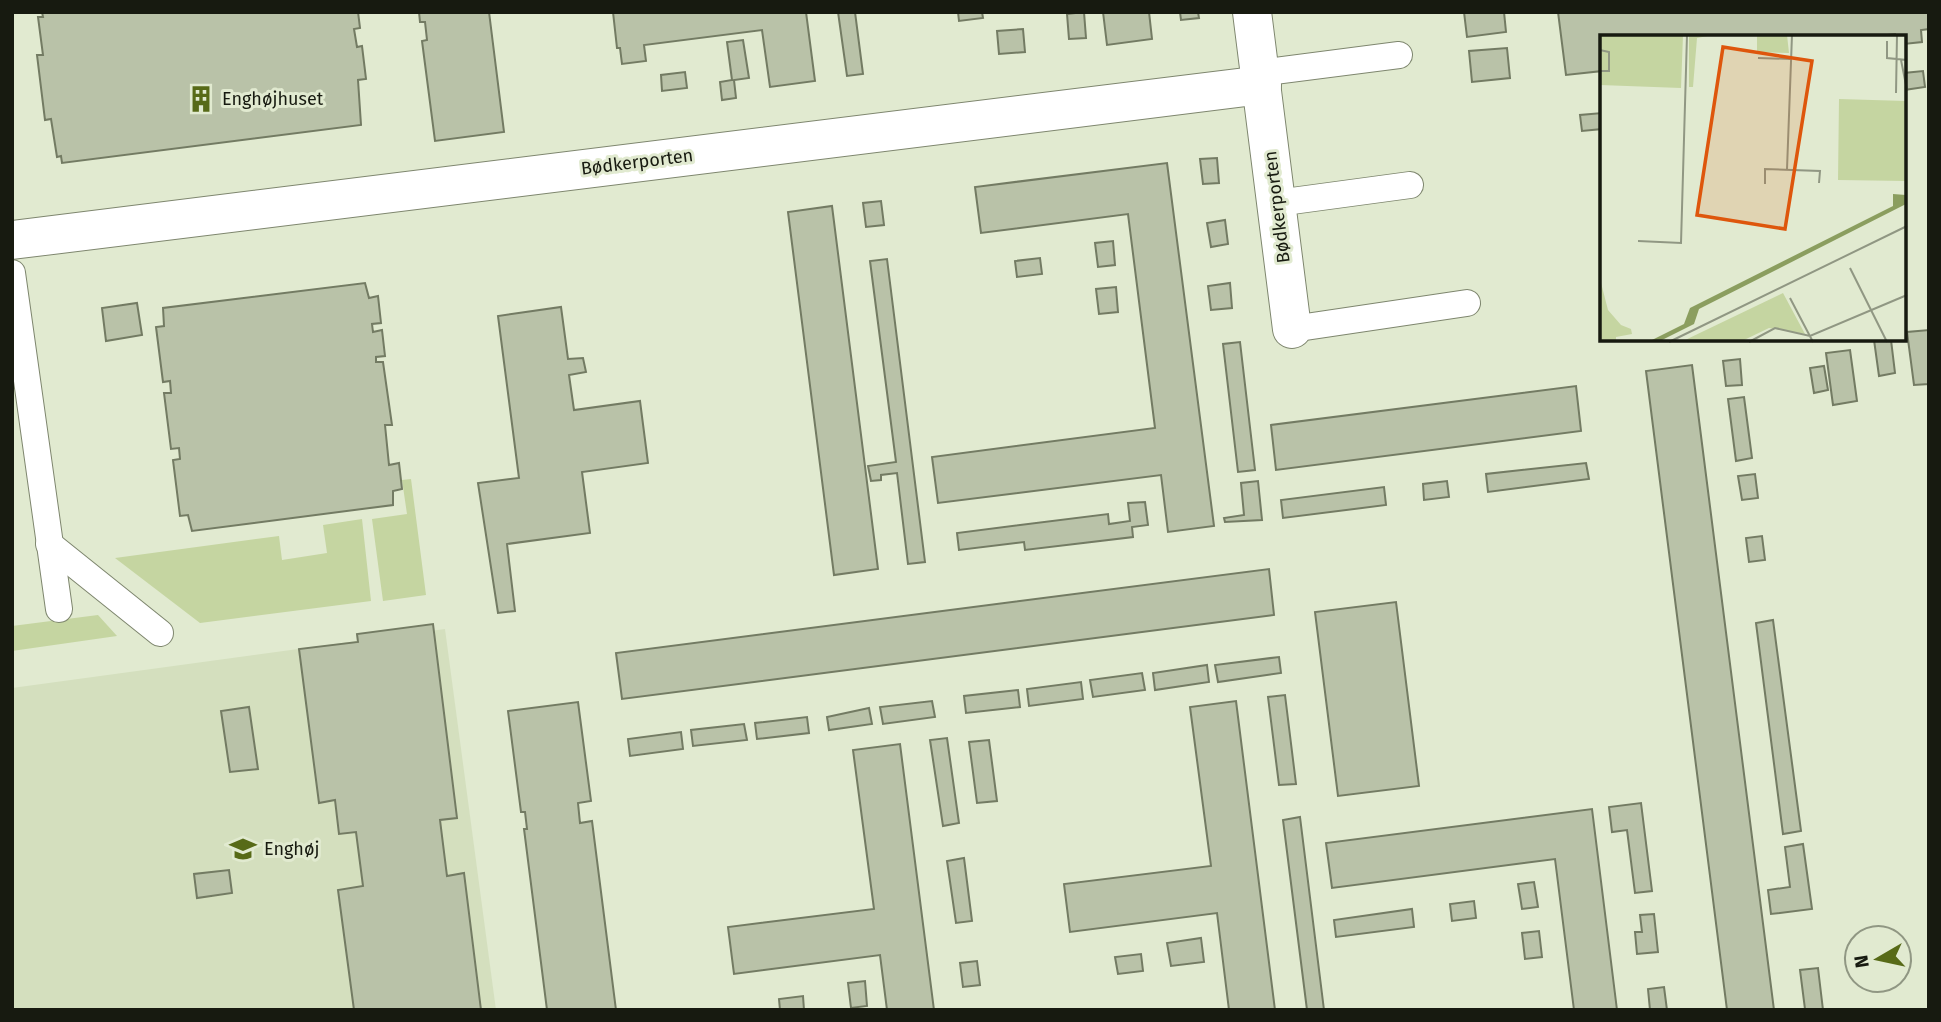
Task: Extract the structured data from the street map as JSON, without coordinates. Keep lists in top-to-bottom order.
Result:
{
  "streets": {
    "street": ["Bødkerporten"]
  },
  "places": {
    "building": ["Enghøjhuset"],
    "school or university": ["Enghøj"]
  },
  "north": "left"
}
